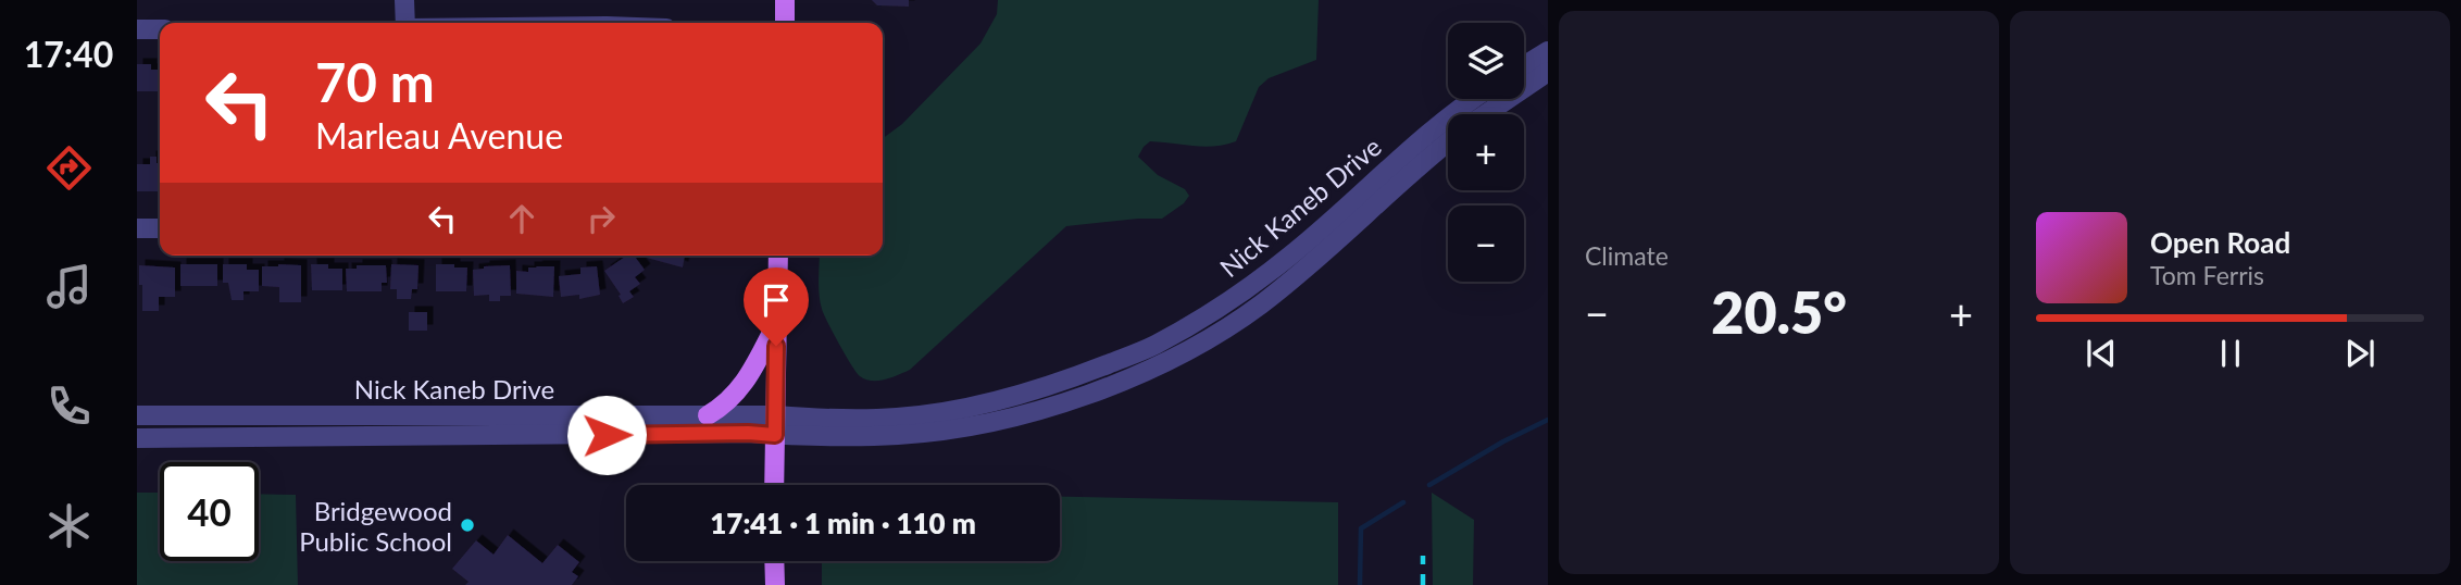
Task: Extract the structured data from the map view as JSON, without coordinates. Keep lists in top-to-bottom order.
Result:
{
  "streets": {
    "street": ["Nick Kaneb Drive"]
  },
  "places": ["Bridgewood Public School"],
  "page": {
    "tabs": "17:40",
    "tile": "Climate",
    "map_buttons": ["+", "−"],
    "turn": ["70 m", "Marleau Avenue"],
    "song": ["Open Road", "Tom Ferris"],
    "heat": ["−", "20.5°", "+"],
    "limit": "40",
    "trip": "17:41 · 1 min · 110 m"
  }
}
